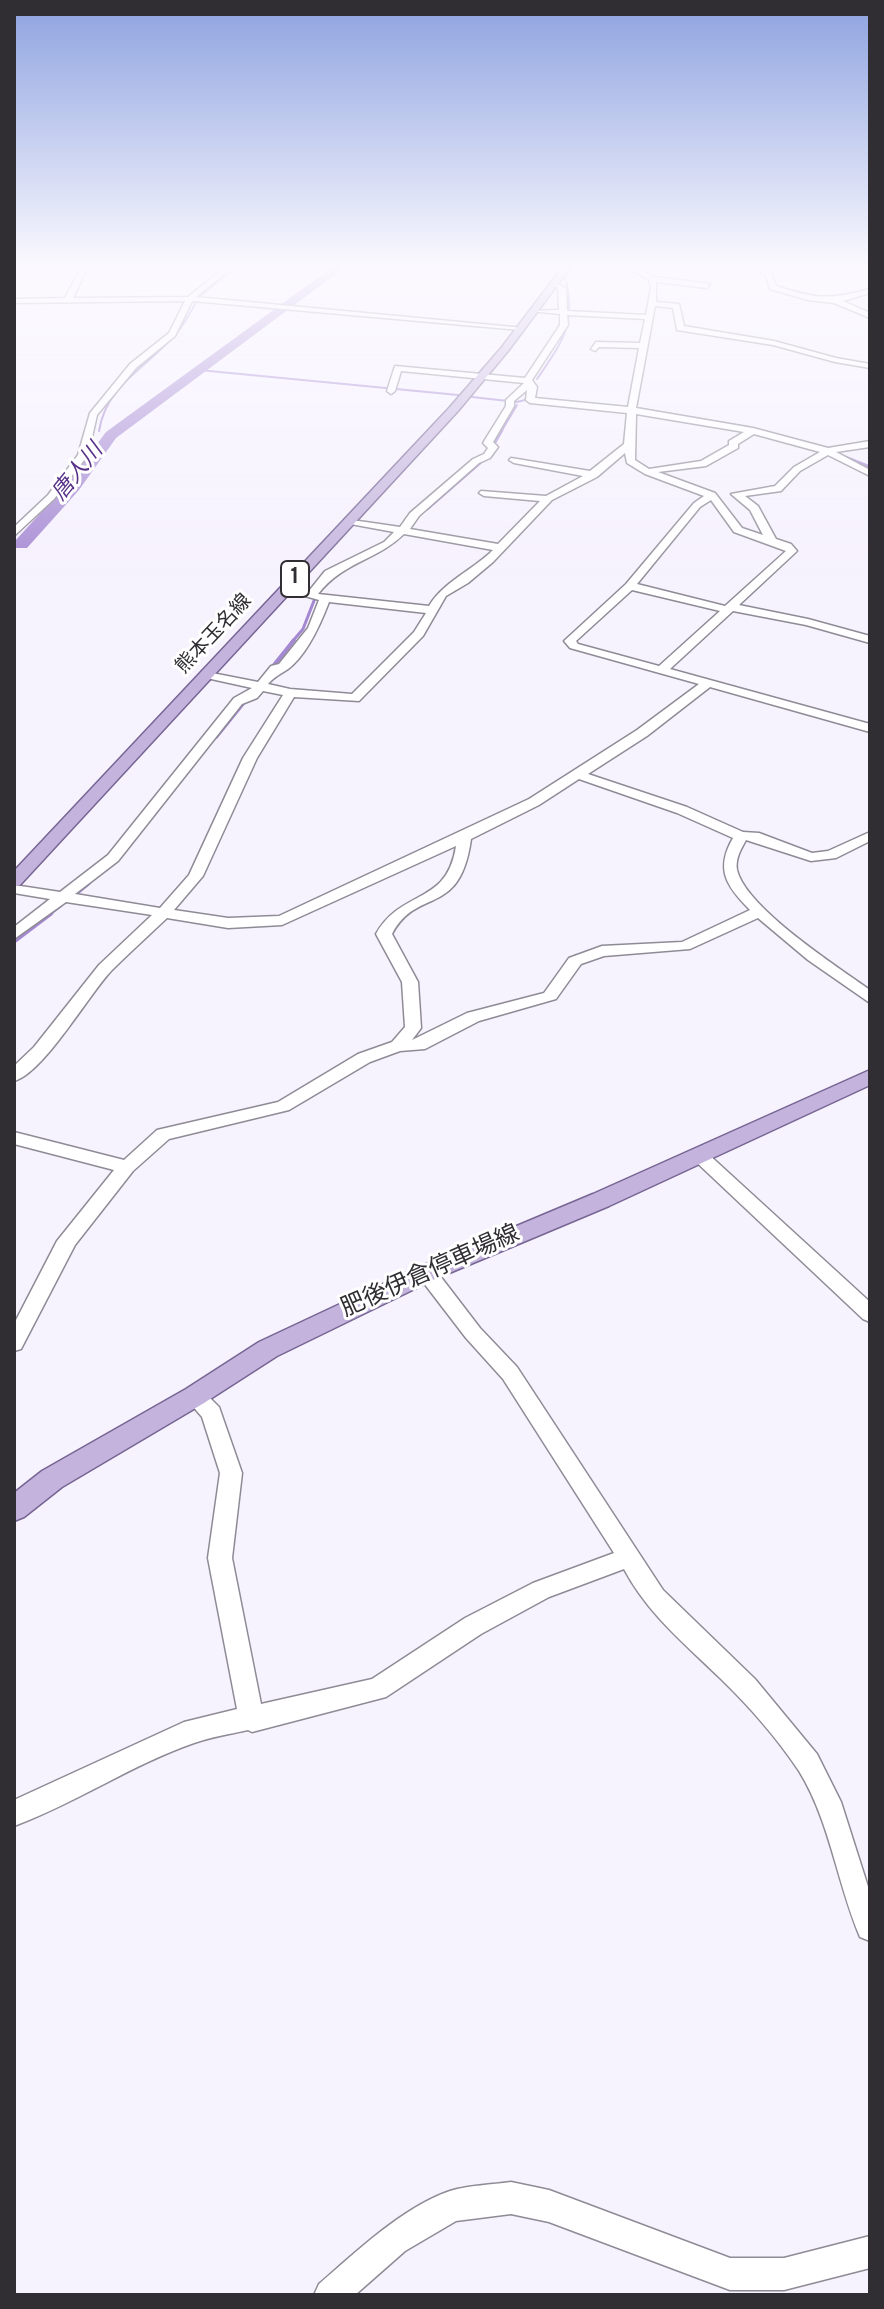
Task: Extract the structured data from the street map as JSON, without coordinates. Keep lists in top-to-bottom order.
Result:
{
  "streets": {
    "main road": ["1", "熊本玉名線", "肥後伊倉停車場線"]
  },
  "water": ["唐人川"]
}
